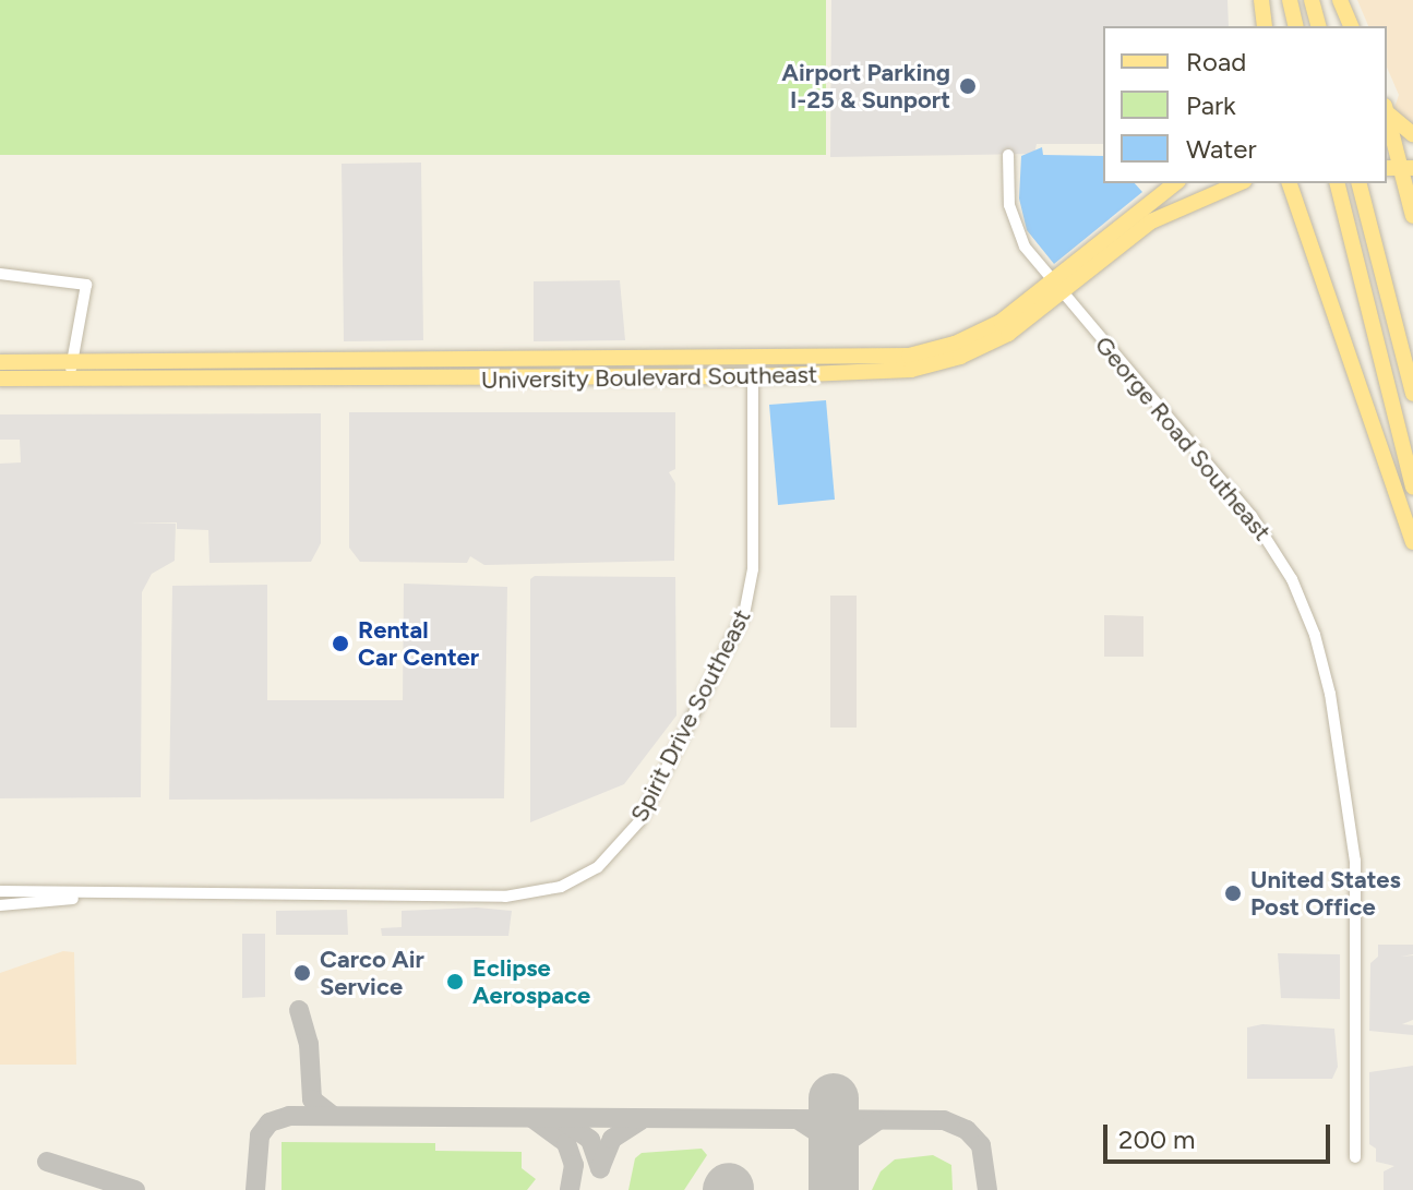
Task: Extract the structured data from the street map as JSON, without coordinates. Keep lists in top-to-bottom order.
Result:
{
  "streets": {
    "main road": ["University Boulevard Southeast"],
    "street": ["George Road Southeast", "Spirit Drive Southeast"]
  },
  "crossings": [
    ["University Boulevard Southeast", "George Road Southeast"],
    ["University Boulevard Southeast", "Spirit Drive Southeast"]
  ],
  "places": [
    "Airport Parking I-25 & Sunport",
    "Rental Car Center",
    "United States Post Office",
    "Carco Air Service",
    "Eclipse Aerospace"
  ],
  "legend": ["Road", "Park", "Water"],
  "scale_bar": "200 m"
}
